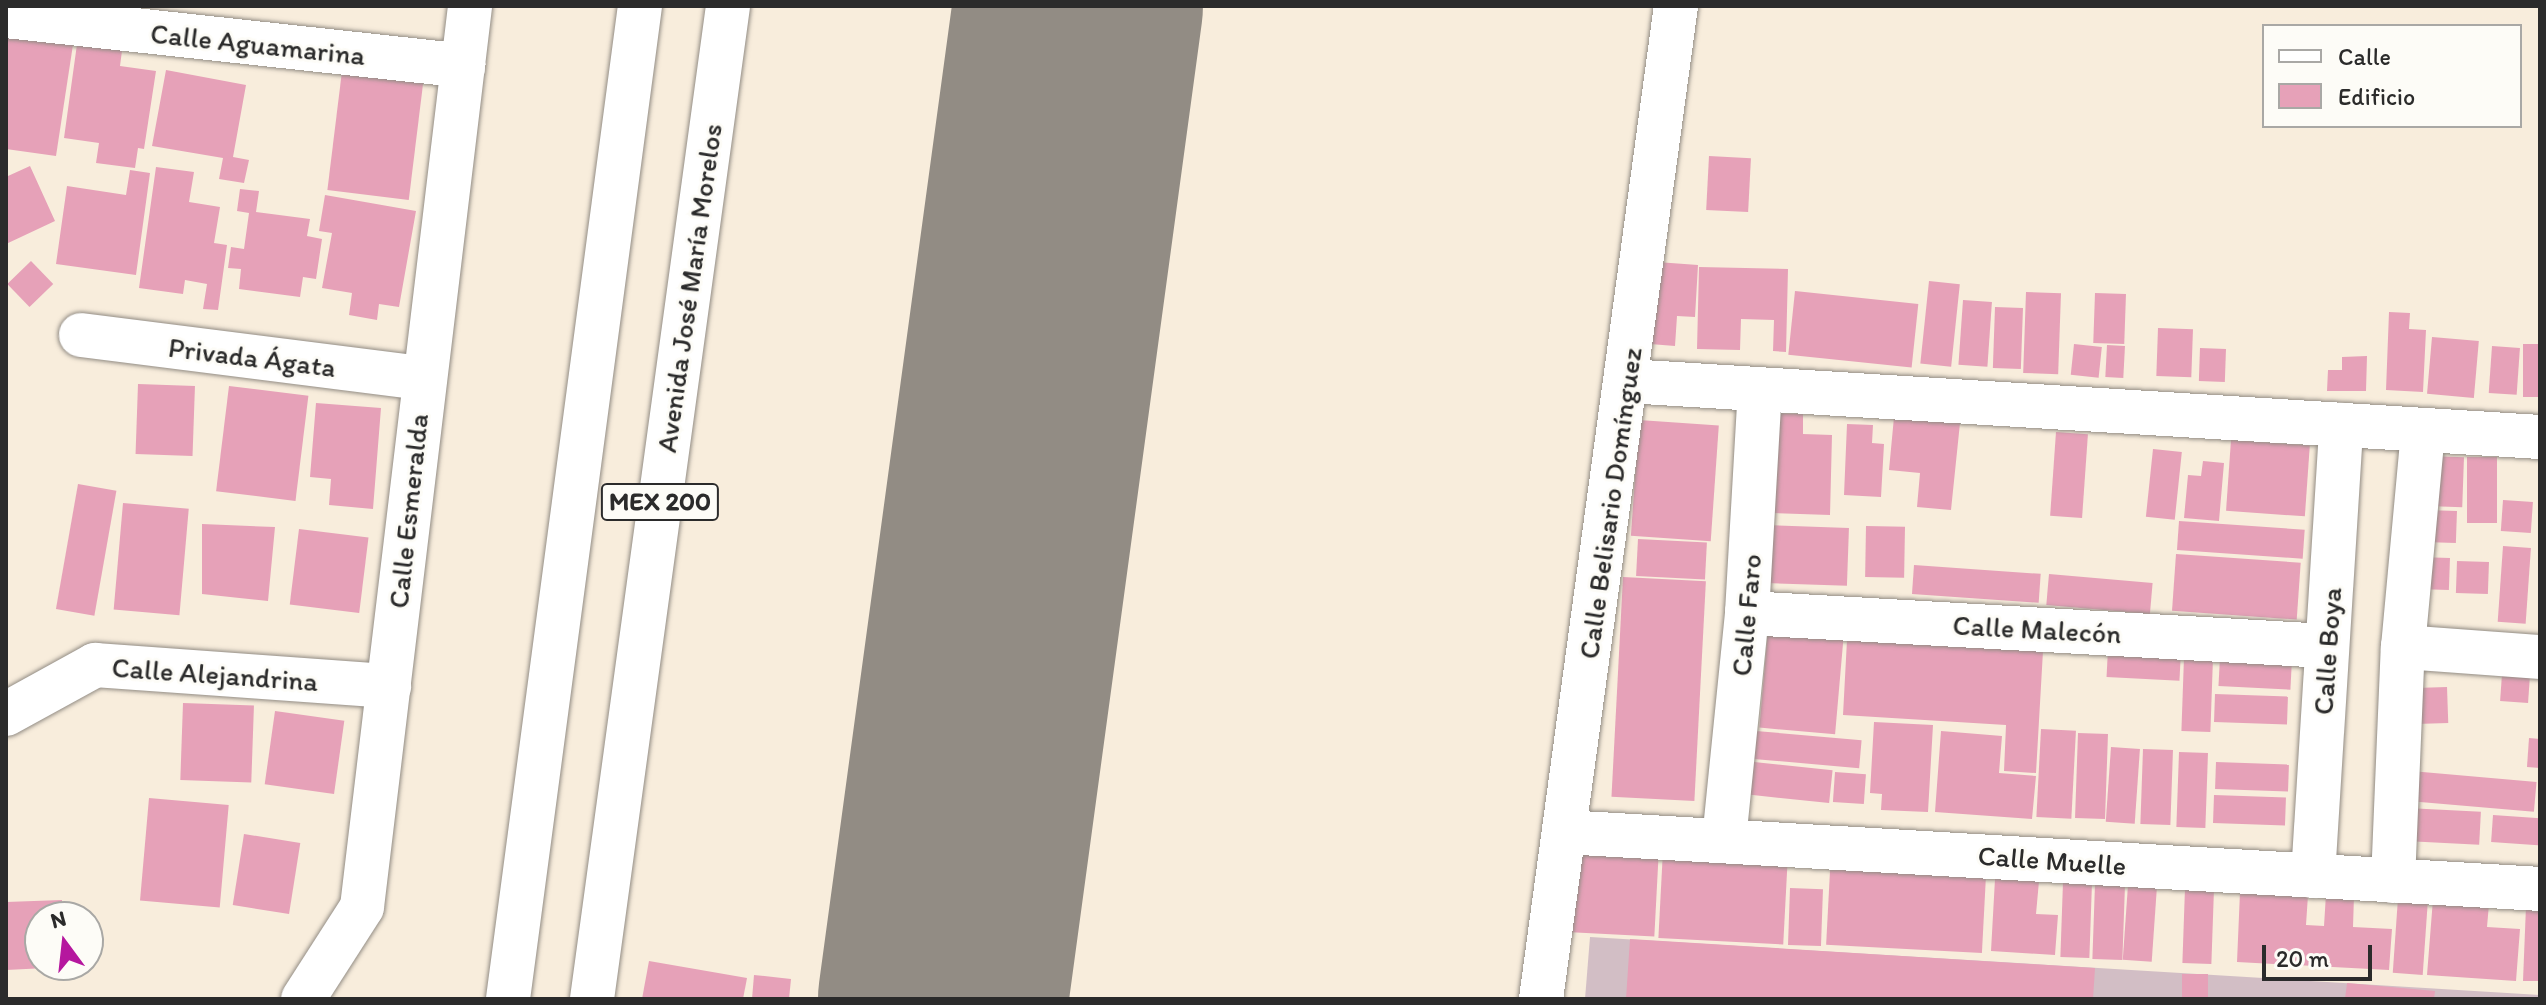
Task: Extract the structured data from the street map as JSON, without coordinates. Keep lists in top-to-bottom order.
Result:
{
  "streets": {
    "main road": [
      "Calle Aguamarina",
      "Avenida José María Morelos",
      "Privada Ágata",
      "MEX 200",
      "Calle Belisario Domínguez",
      "Calle Esmeralda",
      "Calle Faro",
      "Calle Malecón",
      "Calle Boya",
      "Calle Alejandrina",
      "Calle Muelle"
    ]
  },
  "crossings": [
    ["Calle Aguamarina", "Calle Esmeralda"],
    ["Privada Ágata", "Calle Esmeralda"],
    ["Calle Belisario Domínguez", "Calle Muelle"],
    ["Calle Esmeralda", "Calle Alejandrina"],
    ["Calle Faro", "Calle Malecón"],
    ["Calle Faro", "Calle Muelle"],
    ["Calle Malecón", "Calle Boya"],
    ["Calle Boya", "Calle Muelle"]
  ],
  "legend": ["Calle", "Edificio"],
  "scale_bar": "20 m",
  "north": "top"
}
